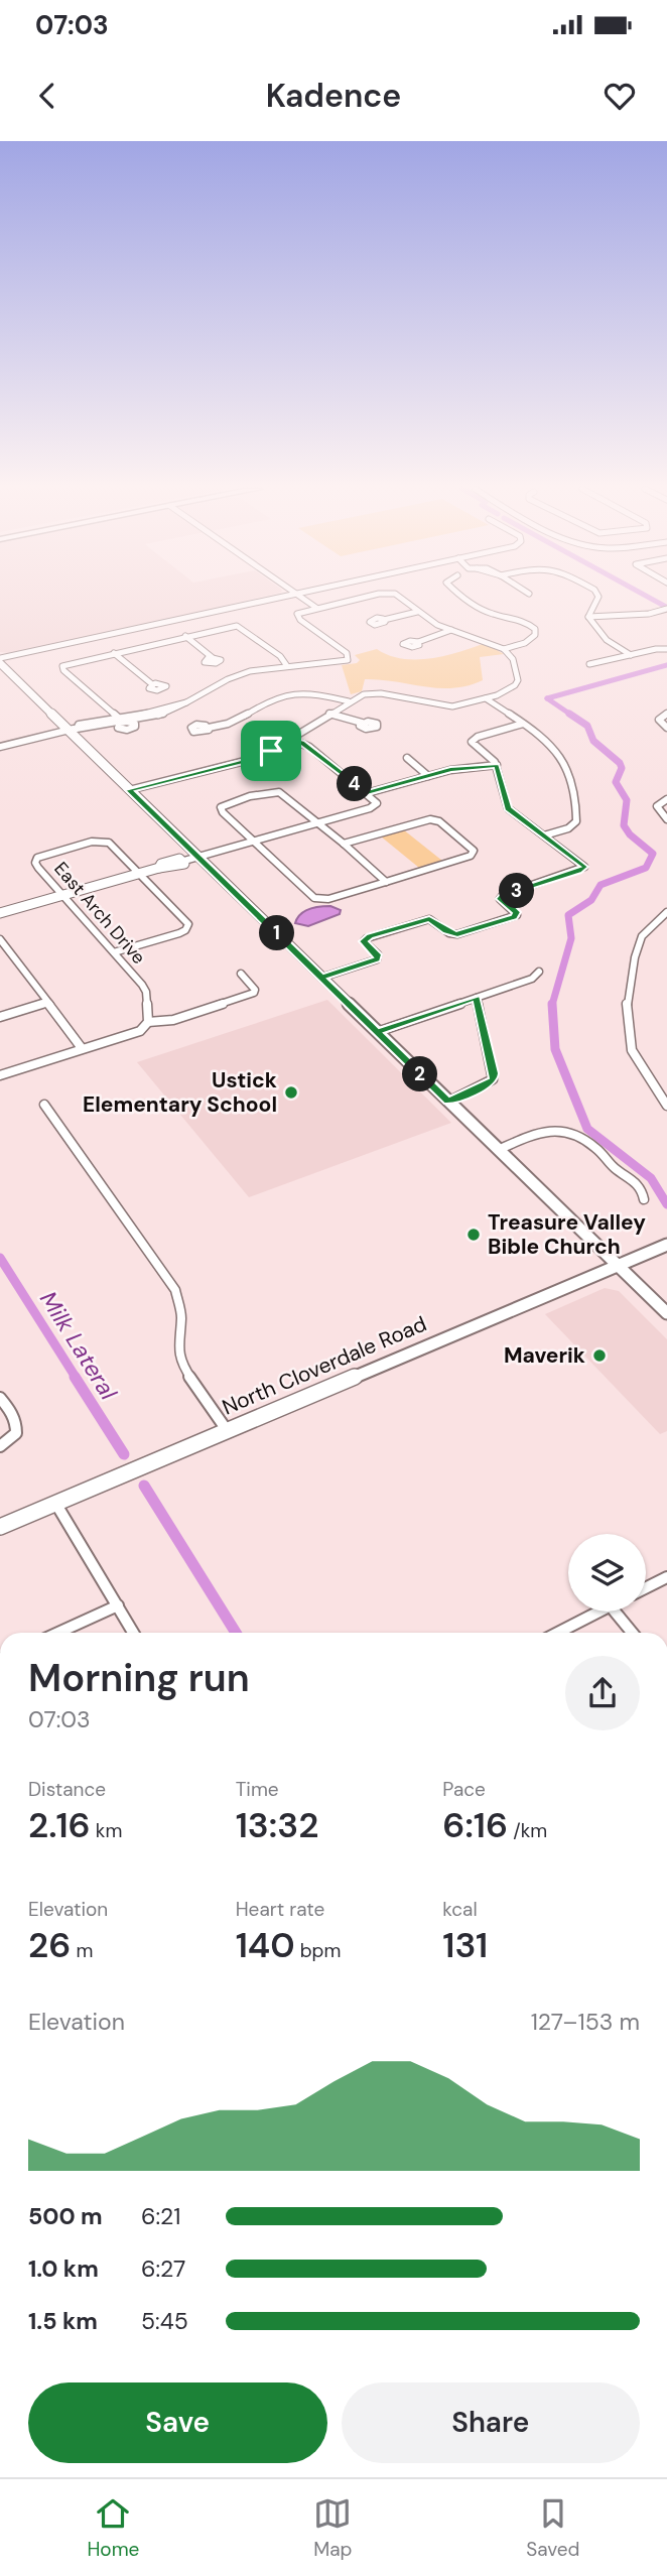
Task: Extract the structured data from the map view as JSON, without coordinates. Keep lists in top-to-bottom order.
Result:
{
  "streets": {
    "main road": ["North Cloverdale Road"],
    "street": ["East Arch Drive"]
  },
  "water": ["Milk Lateral"],
  "places": ["Ustick Elementary School", "Treasure Valley Bible Church", "Maverik"],
  "page": {
    "status": "07:03",
    "header": "Kadence",
    "pins": [
      "4",
      "3",
      "1",
      "2"
    ],
    "heading": ["Morning run", "07:03"],
    "stats": [
      ["Distance", "2.16 km"],
      ["Time", "13:32"],
      ["Pace", "6:16 /km"],
      ["Elevation", "26 m"],
      ["Heart rate", "140 bpm"],
      ["kcal", "131"]
    ],
    "chart": ["Elevation", "127–153 m"],
    "list": [
      {
        "name": "500 m",
        "note": "6:21"
      },
      {
        "name": "1.0 km",
        "note": "6:27"
      },
      {
        "name": "1.5 km",
        "note": "5:45"
      }
    ],
    "buttons": ["Save", "Share"],
    "tabs": ["Home", "Map", "Saved"]
  }
}
